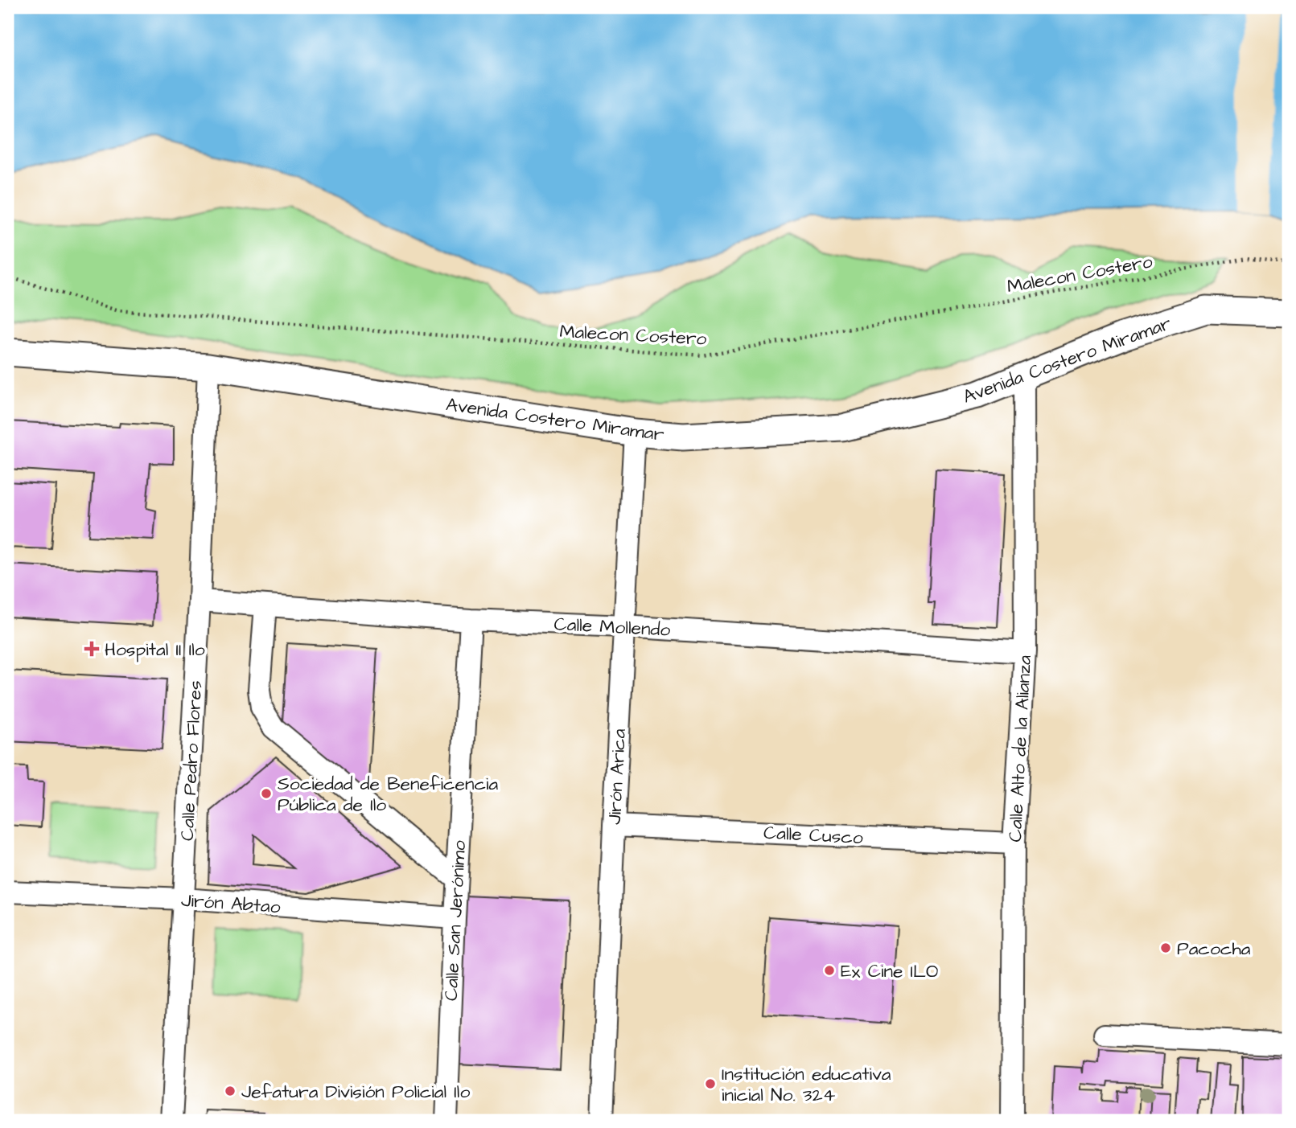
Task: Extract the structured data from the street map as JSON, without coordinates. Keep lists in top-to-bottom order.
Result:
{
  "streets": {
    "street": [
      "Avenida Costero Miramar",
      "Calle Mollendo",
      "Calle Alto de la Alianza",
      "Calle Pedro Flores",
      "Jirón Arica",
      "Calle Cusco",
      "Jirón Abtao",
      "Calle San Jerónimo"
    ],
    "path": ["Malecon Costero"]
  },
  "crossings": [
    ["Avenida Costero Miramar", "Calle Alto de la Alianza"],
    ["Avenida Costero Miramar", "Calle Pedro Flores"],
    ["Avenida Costero Miramar", "Jirón Arica"],
    ["Calle Mollendo", "Calle Alto de la Alianza"],
    ["Calle Mollendo", "Calle Pedro Flores"],
    ["Calle Mollendo", "Jirón Arica"],
    ["Calle Mollendo", "Calle San Jerónimo"],
    ["Calle Alto de la Alianza", "Calle Cusco"],
    ["Calle Pedro Flores", "Jirón Abtao"],
    ["Jirón Arica", "Calle Cusco"],
    ["Jirón Abtao", "Calle San Jerónimo"]
  ],
  "places": {
    "health": ["Hospital II Ilo"],
    "other": [
      "Sociedad de Beneficencia Pública de Ilo",
      "Pacocha",
      "Ex Cine ILO",
      "Institución educativa inicial No. 324",
      "Jefatura División Policial Ilo"
    ]
  }
}
